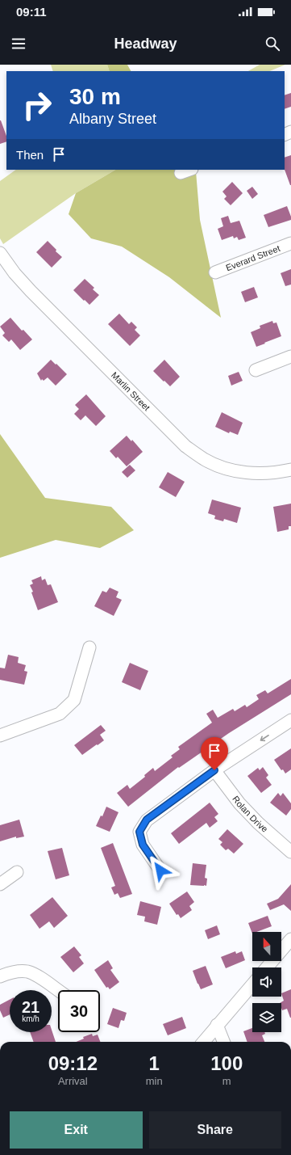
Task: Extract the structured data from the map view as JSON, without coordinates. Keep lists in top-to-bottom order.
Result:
{
  "streets": {
    "street": ["Everard Street", "Marlin Street", "Rolan Drive"]
  },
  "north": "top",
  "page": {
    "status": "09:11",
    "header": "Headway",
    "turn": ["30 m", "Albany Street"],
    "then": "Then",
    "speed": "21 km/h",
    "limit": "30",
    "eta": [
      "09:12",
      "Arrival",
      "1",
      "min",
      "100",
      "m"
    ],
    "buttons": ["Exit", "Share"]
  }
}
